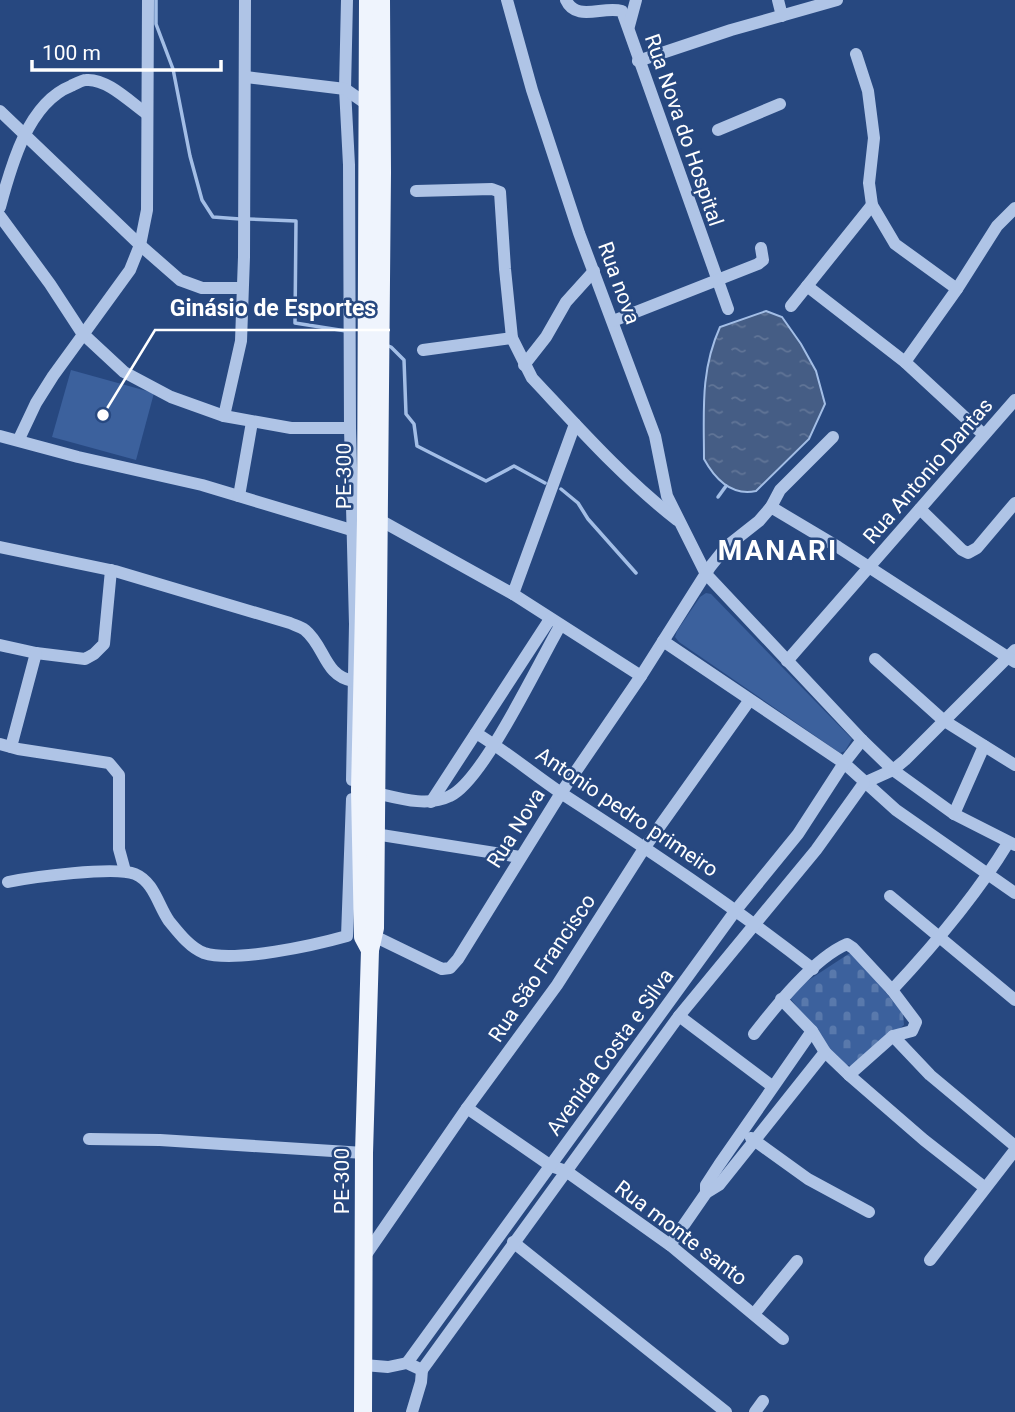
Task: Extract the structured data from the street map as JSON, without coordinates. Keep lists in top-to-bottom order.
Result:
{
  "streets": {
    "main road": ["PE-300"],
    "street": [
      "Rua Nova do Hospital",
      "Rua nova",
      "Rua Antonio Dantas",
      "Antonio pedro primeiro",
      "Rua Nova",
      "Rua São Francisco",
      "Avenida Costa e Silva",
      "Rua monte santo"
    ]
  },
  "crossings": [
    ["Rua nova", "Rua Antonio Dantas"],
    ["Rua nova", "Rua Nova"],
    ["Rua nova", "Avenida Costa e Silva"],
    ["PE-300", "Rua Nova"],
    ["PE-300", "Rua São Francisco"],
    ["Antonio pedro primeiro", "Rua Nova"],
    ["Antonio pedro primeiro", "Rua São Francisco"],
    ["Antonio pedro primeiro", "Avenida Costa e Silva"],
    ["Rua São Francisco", "Rua monte santo"],
    ["Avenida Costa e Silva", "Rua monte santo"]
  ],
  "districts": ["MANARI"],
  "places": ["Ginásio de Esportes"],
  "scale_bar": "100 m"
}
